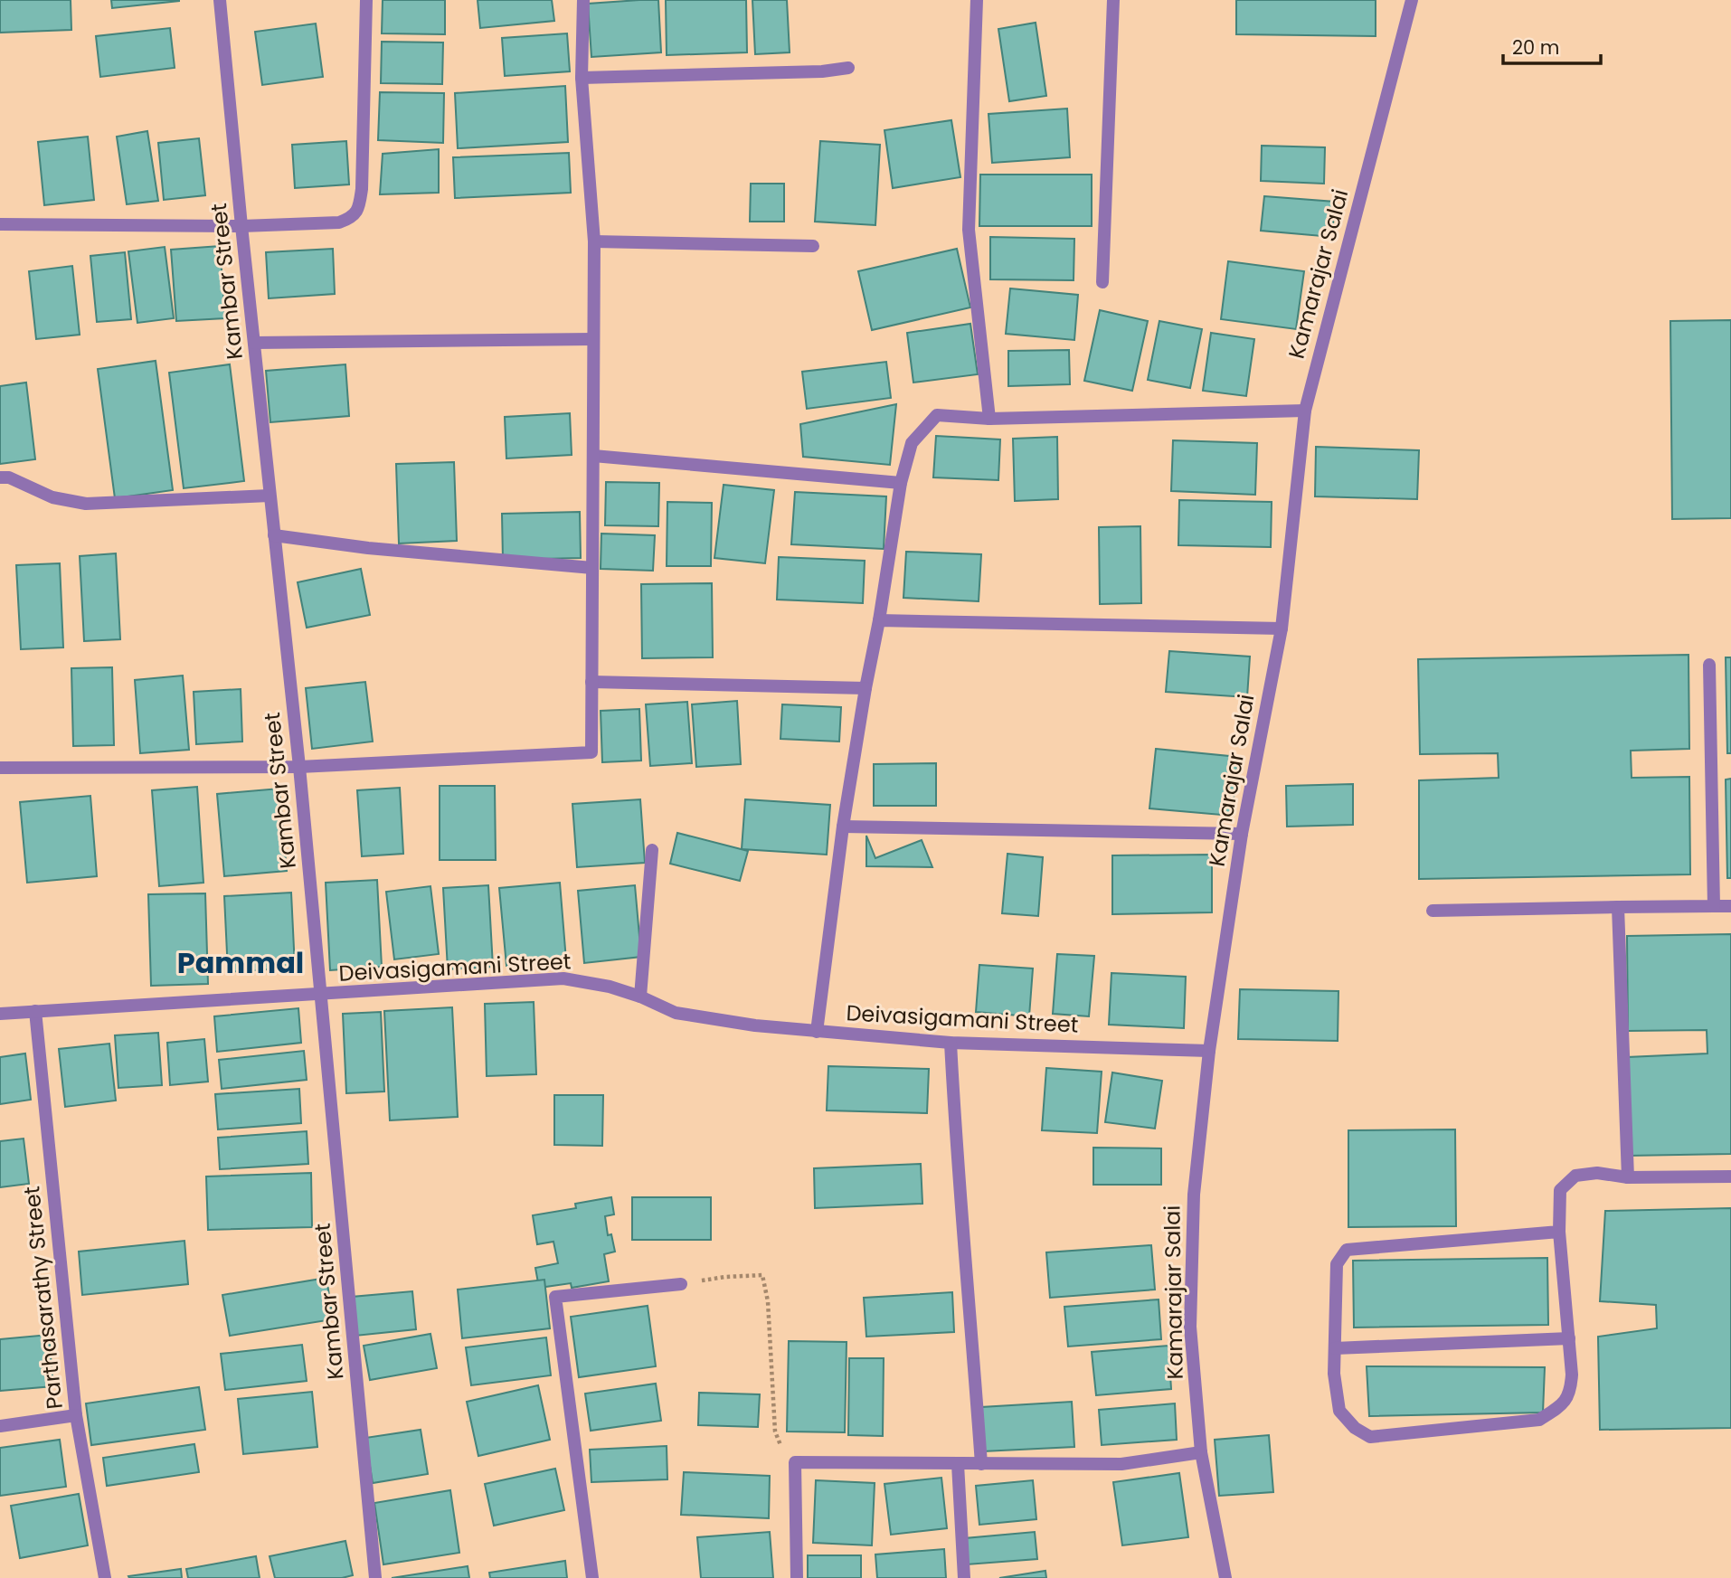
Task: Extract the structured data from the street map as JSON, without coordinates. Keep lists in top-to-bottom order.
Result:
{
  "streets": {
    "street": [
      "Kamarajar Salai",
      "Kambar Street",
      "Deivasigamani Street",
      "Parthasarathy Street"
    ]
  },
  "crossings": [
    ["Kamarajar Salai", "Deivasigamani Street"],
    ["Kambar Street", "Deivasigamani Street"],
    ["Deivasigamani Street", "Parthasarathy Street"]
  ],
  "districts": ["Pammal"],
  "scale_bar": "20 m"
}
